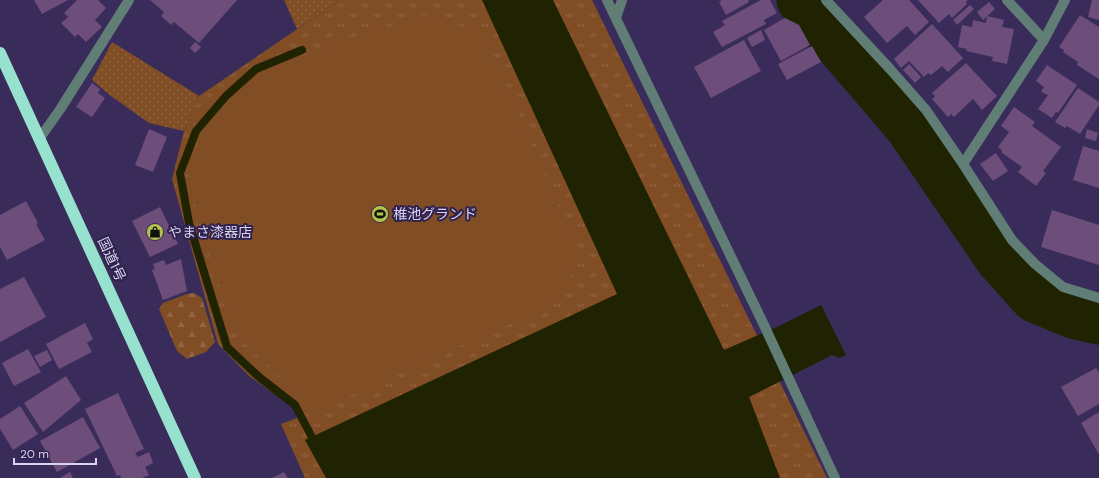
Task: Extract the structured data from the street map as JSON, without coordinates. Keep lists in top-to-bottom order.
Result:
{
  "streets": {
    "highway": ["国道1号"]
  },
  "places": {
    "sports": ["椎池グランド"],
    "shop": ["やまさ漆器店"]
  },
  "scale_bar": "20 m"
}
